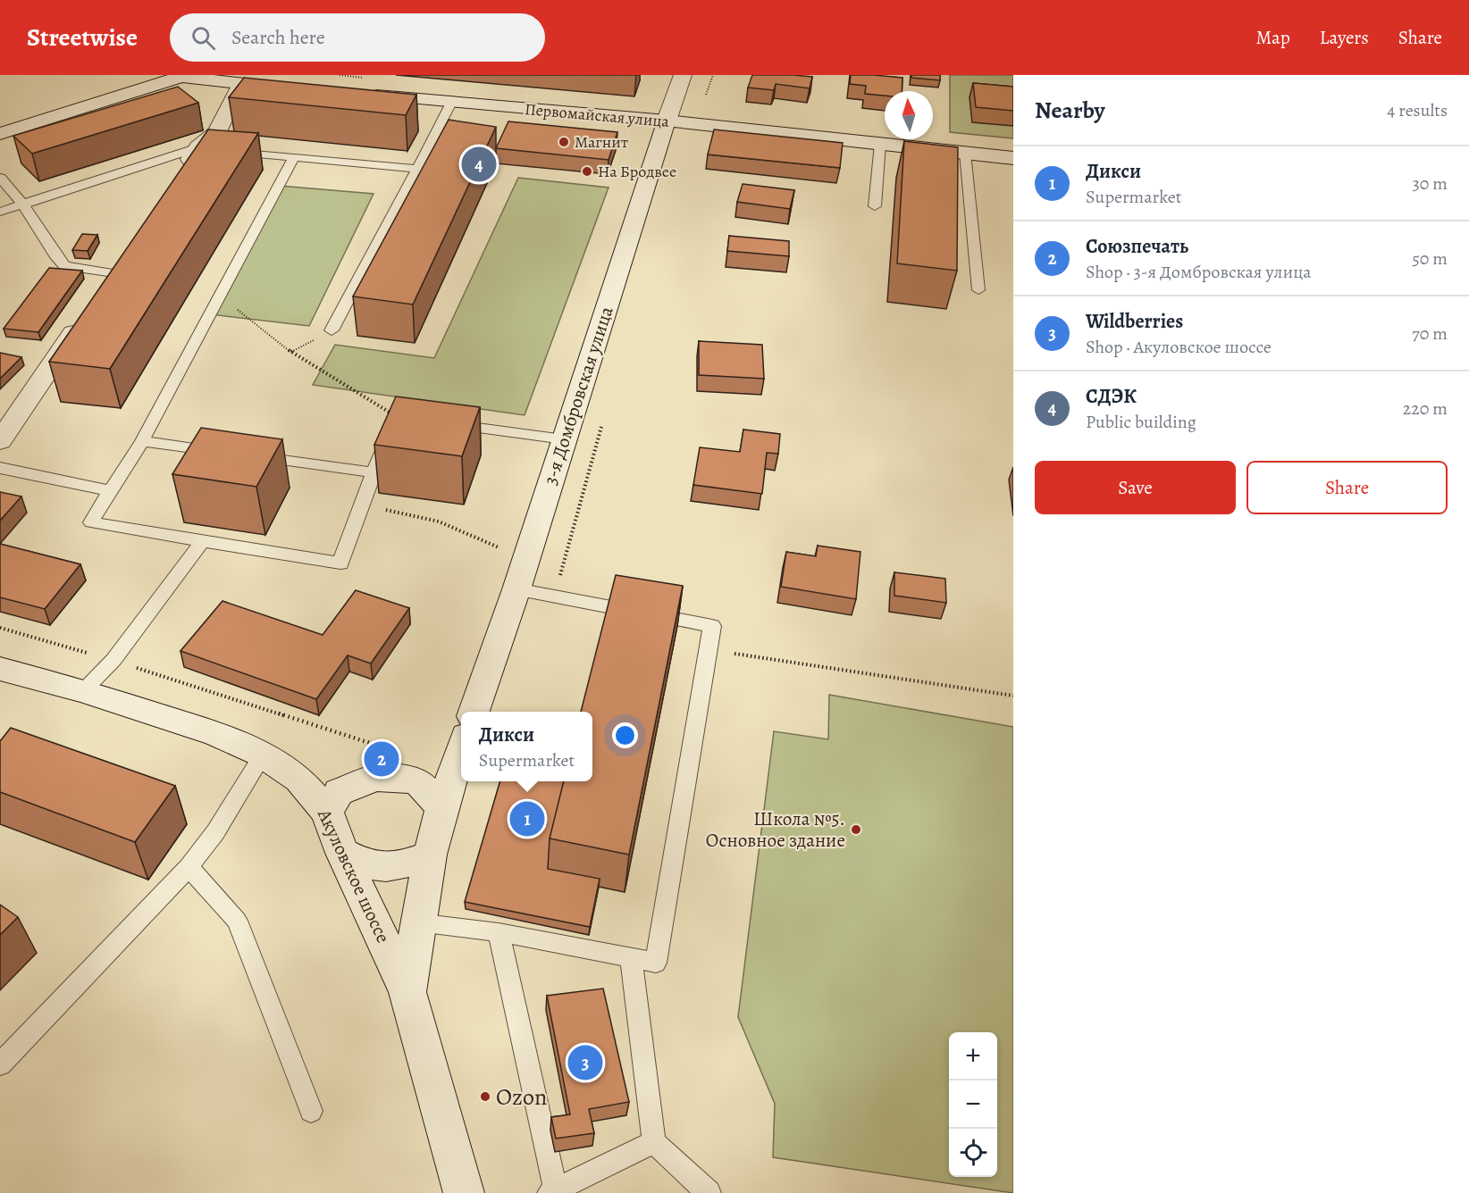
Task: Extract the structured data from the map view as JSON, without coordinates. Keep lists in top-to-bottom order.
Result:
{
  "streets": {
    "street": ["Первомайская улица", "3-я Домбровская улица", "Акуловское шоссе"]
  },
  "crossings": [
    ["Первомайская улица", "3-я Домбровская улица"]
  ],
  "places": [
    "Магнит",
    "На Бродвее",
    "Школа №5. Основное здание",
    "Ozon"
  ],
  "north": "top",
  "page": {
    "header": "Streetwise",
    "search": "Search here",
    "nav": ["Map", "Layers", "Share"],
    "heading": ["Nearby", "4 results"],
    "pins": [
      "4",
      "2",
      "1",
      "3"
    ],
    "list": [
      {
        "mark": "1",
        "name": "Дикси",
        "note": "Supermarket",
        "value": "30 m"
      },
      {
        "mark": "2",
        "name": "Союзпечать",
        "note": "Shop · 3-я Домбровская улица",
        "value": "50 m"
      },
      {
        "mark": "3",
        "name": "Wildberries",
        "note": "Shop · Акуловское шоссе",
        "value": "70 m"
      },
      {
        "mark": "4",
        "name": "СДЭК",
        "note": "Public building",
        "value": "220 m"
      }
    ],
    "buttons": ["Save", "Share"],
    "popup": ["Дикси", "Supermarket"],
    "map_buttons": ["+", "−"]
  }
}
